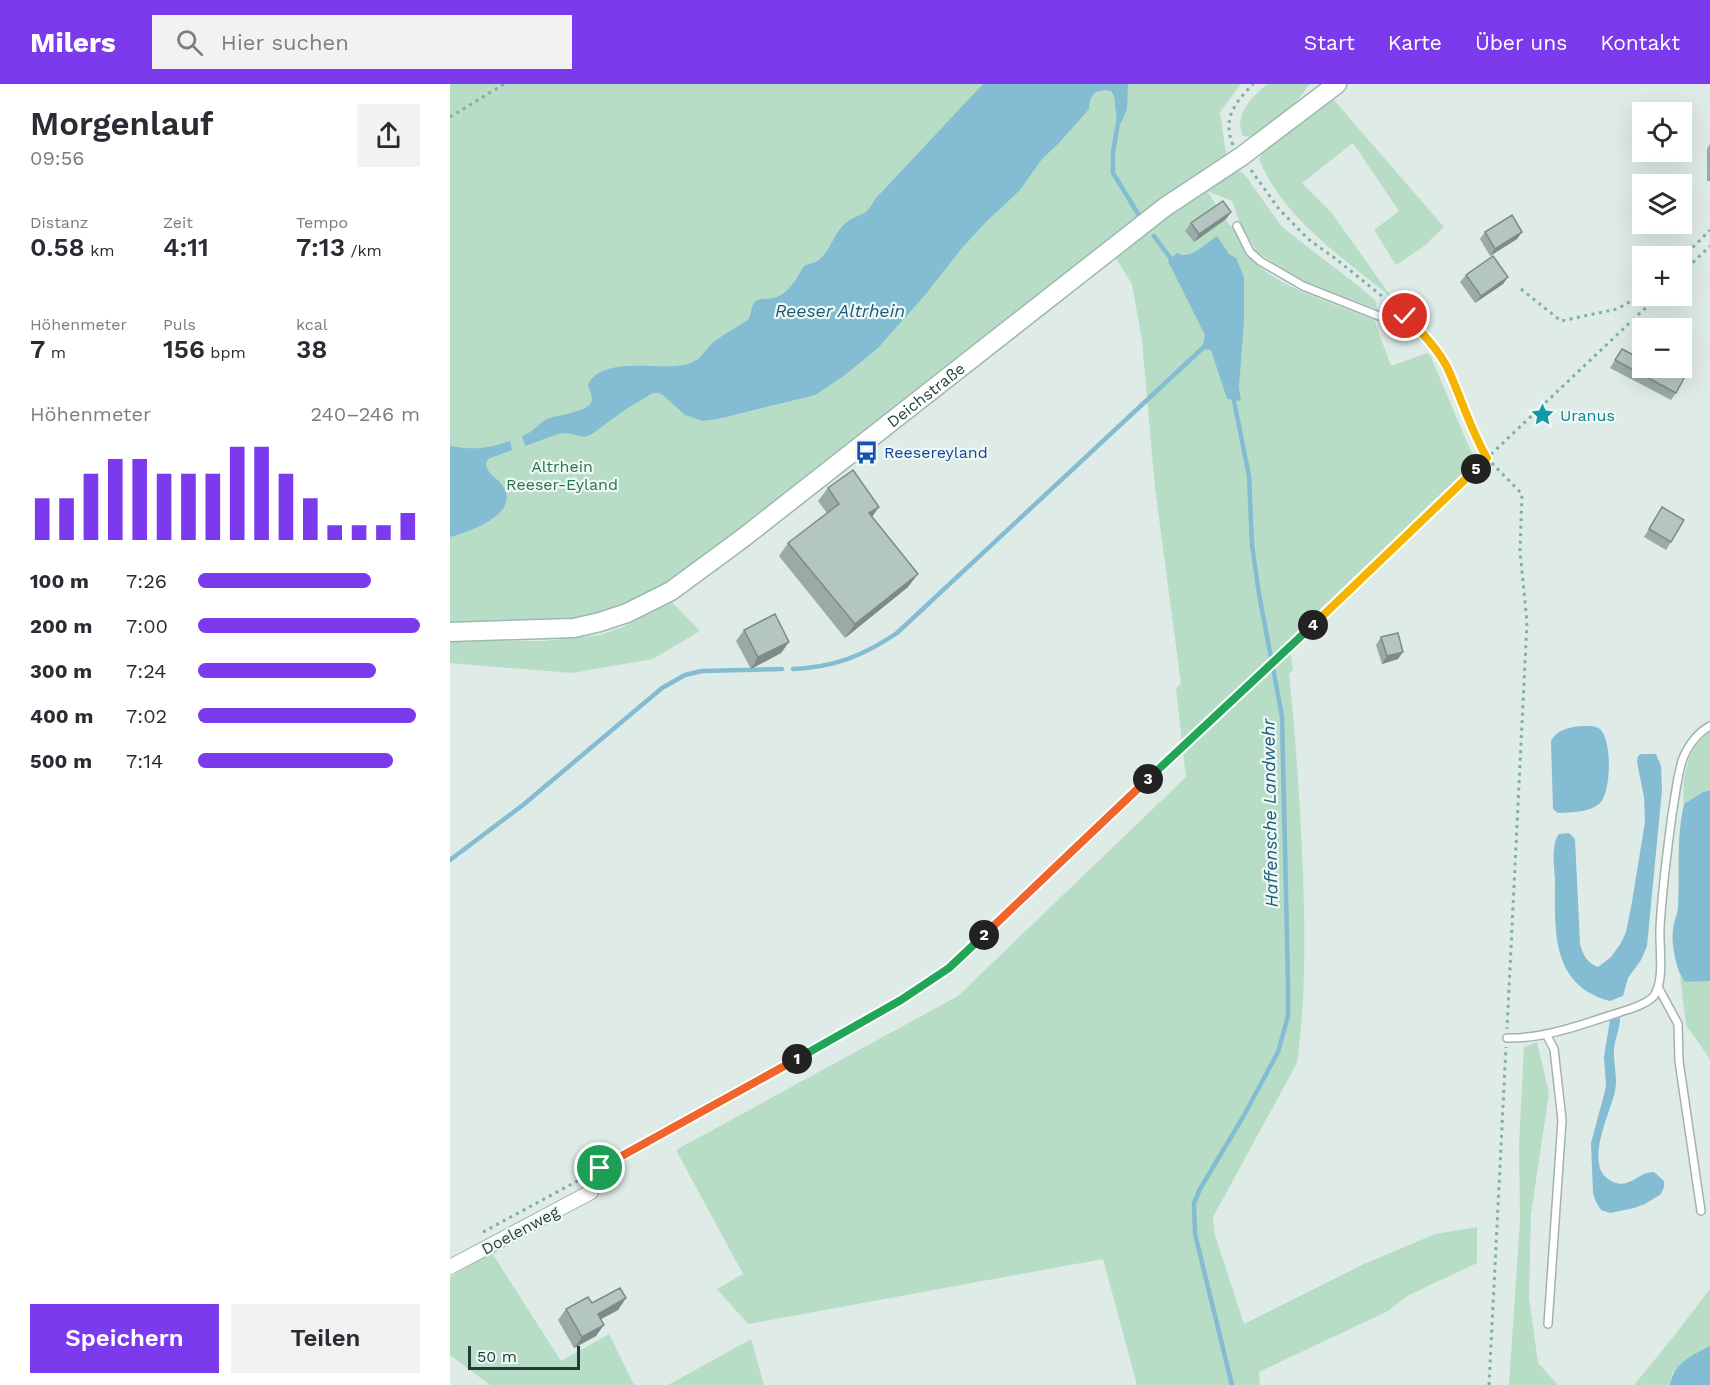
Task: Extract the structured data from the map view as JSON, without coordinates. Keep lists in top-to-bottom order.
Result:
{
  "streets": {
    "street": ["Deichstraße", "Doelenweg"]
  },
  "water": ["Reeser Altrhein", "Haffensche Landwehr"],
  "parks": ["Altrhein Reeser-Eyland"],
  "places": {
    "place": ["Uranus"],
    "bus stop": ["Reesereyland"]
  },
  "scale_bar": "50 m",
  "page": {
    "header": "Milers",
    "search": "Hier suchen",
    "nav": [
      "Start",
      "Karte",
      "Über uns",
      "Kontakt"
    ],
    "heading": ["Morgenlauf", "09:56"],
    "map_buttons": ["+", "−"],
    "stats": [
      ["Distanz", "0.58 km"],
      ["Zeit", "4:11"],
      ["Tempo", "7:13 /km"],
      ["Höhenmeter", "7 m"],
      ["Puls", "156 bpm"],
      ["kcal", "38"]
    ],
    "chart": ["Höhenmeter", "240–246 m"],
    "pins": [
      "5",
      "4",
      "3",
      "2",
      "1"
    ],
    "list": [
      {
        "name": "100 m",
        "note": "7:26"
      },
      {
        "name": "200 m",
        "note": "7:00"
      },
      {
        "name": "300 m",
        "note": "7:24"
      },
      {
        "name": "400 m",
        "note": "7:02"
      },
      {
        "name": "500 m",
        "note": "7:14"
      }
    ],
    "buttons": ["Speichern", "Teilen"],
    "scale": "50 m"
  }
}
